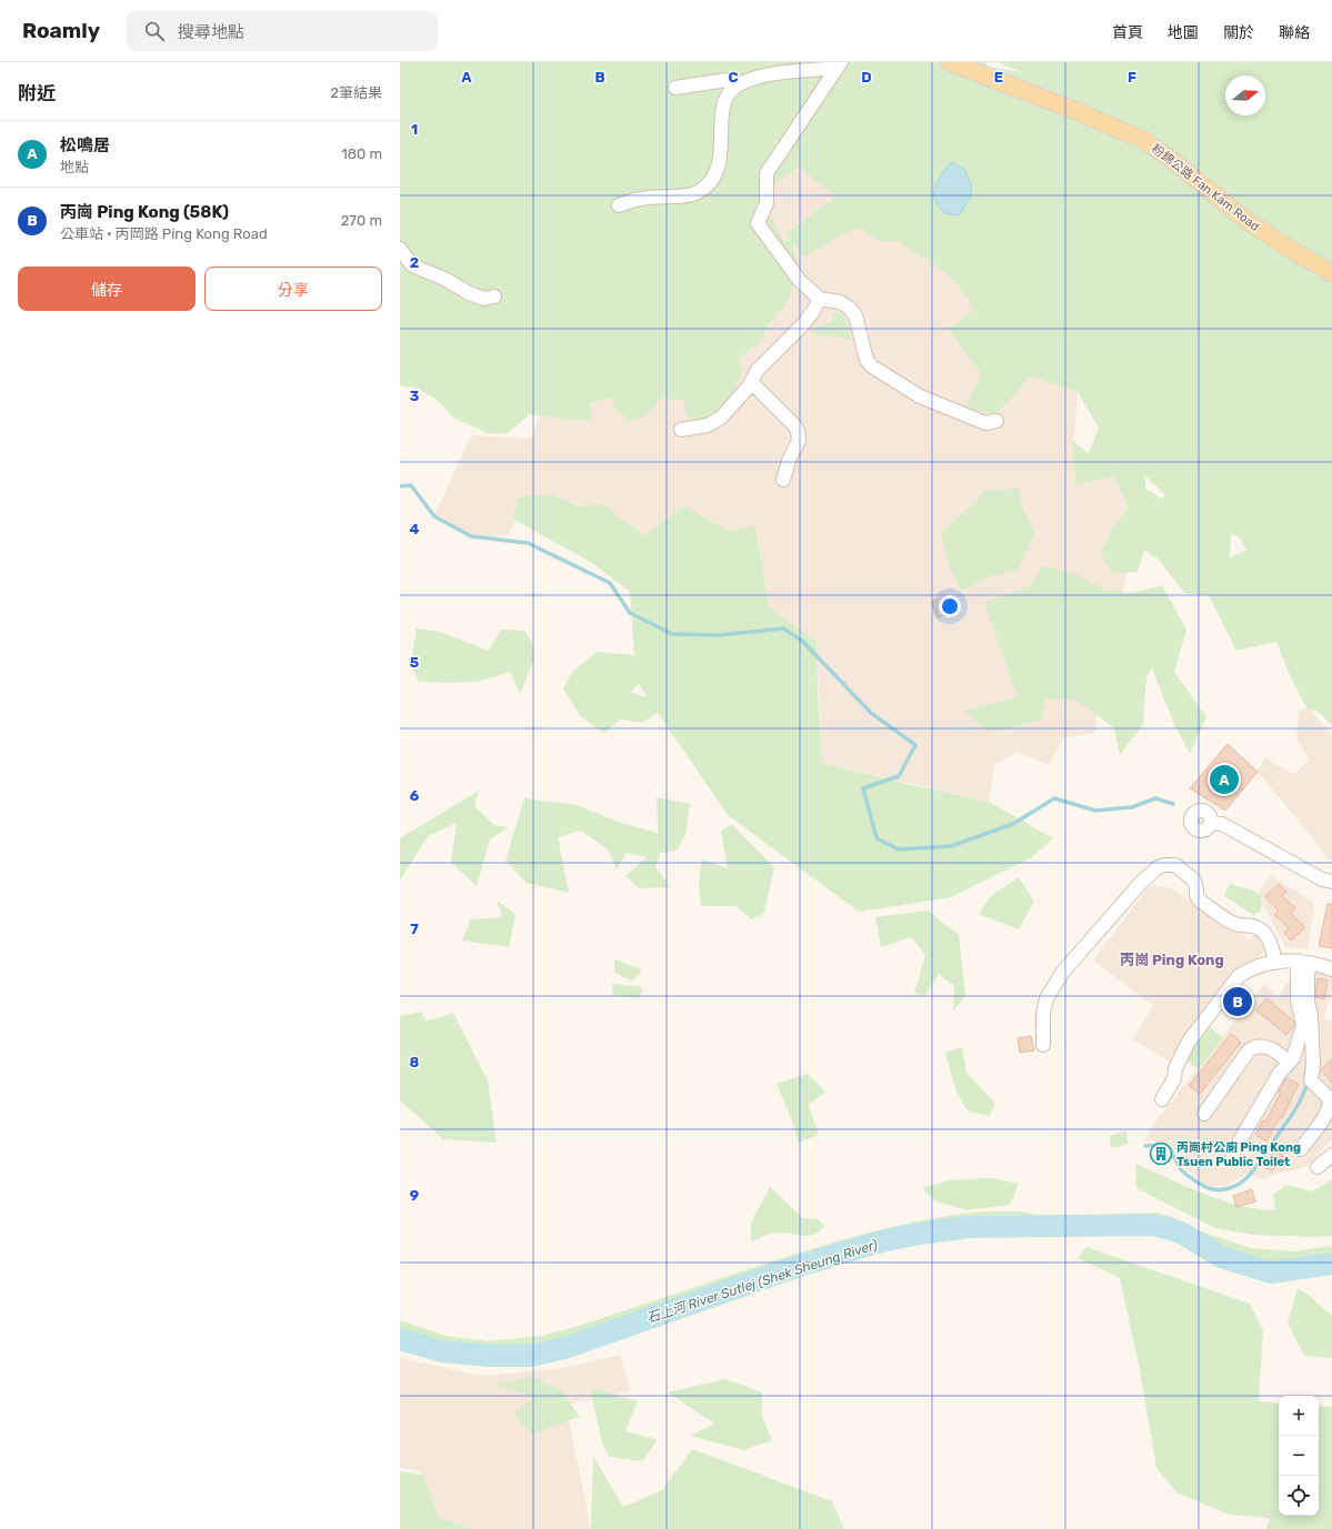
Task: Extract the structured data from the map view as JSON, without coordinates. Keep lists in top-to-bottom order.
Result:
{
  "streets": {
    "main road": ["粉錦公路 Fan Kam Road"]
  },
  "districts": ["丙崗 Ping Kong"],
  "water": ["石上河 River Sutlej (Shek Sheung River)"],
  "places": {
    "building": ["丙崗村公廁 Ping Kong Tsuen Public Toilet"]
  },
  "north": "right",
  "page": {
    "header": "Roamly",
    "search": "搜尋地點",
    "nav": [
      "首頁",
      "地圖",
      "關於",
      "聯絡"
    ],
    "heading": ["附近", "2筆結果"],
    "list": [
      {
        "mark": "A",
        "name": "松鳴居",
        "note": "地點",
        "value": "180 m"
      },
      {
        "mark": "B",
        "name": "丙崗 Ping Kong (58K)",
        "note": "公車站 · 丙岡路 Ping Kong Road",
        "value": "270 m"
      }
    ],
    "buttons": ["儲存", "分享"],
    "pins": ["A", "B"],
    "map_buttons": ["+", "−"]
  },
  "grid": {
    "columns": [
      "A",
      "B",
      "C",
      "D",
      "E",
      "F"
    ],
    "rows": [
      "1",
      "2",
      "3",
      "4",
      "5",
      "6",
      "7",
      "8",
      "9"
    ]
  }
}
